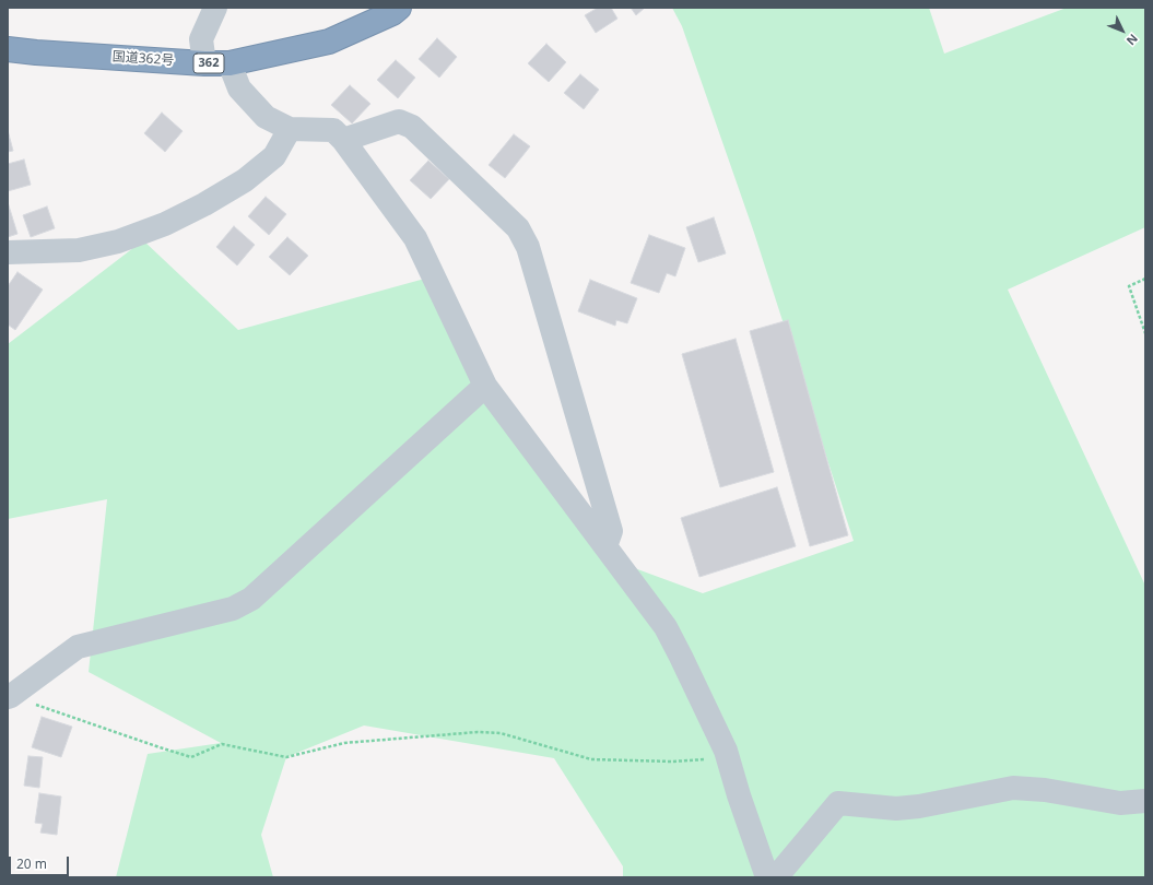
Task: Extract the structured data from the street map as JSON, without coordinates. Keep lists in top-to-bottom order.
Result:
{
  "streets": {
    "highway": ["国道362号", "362"]
  },
  "scale_bar": "20 m",
  "north": "bottom right"
}
